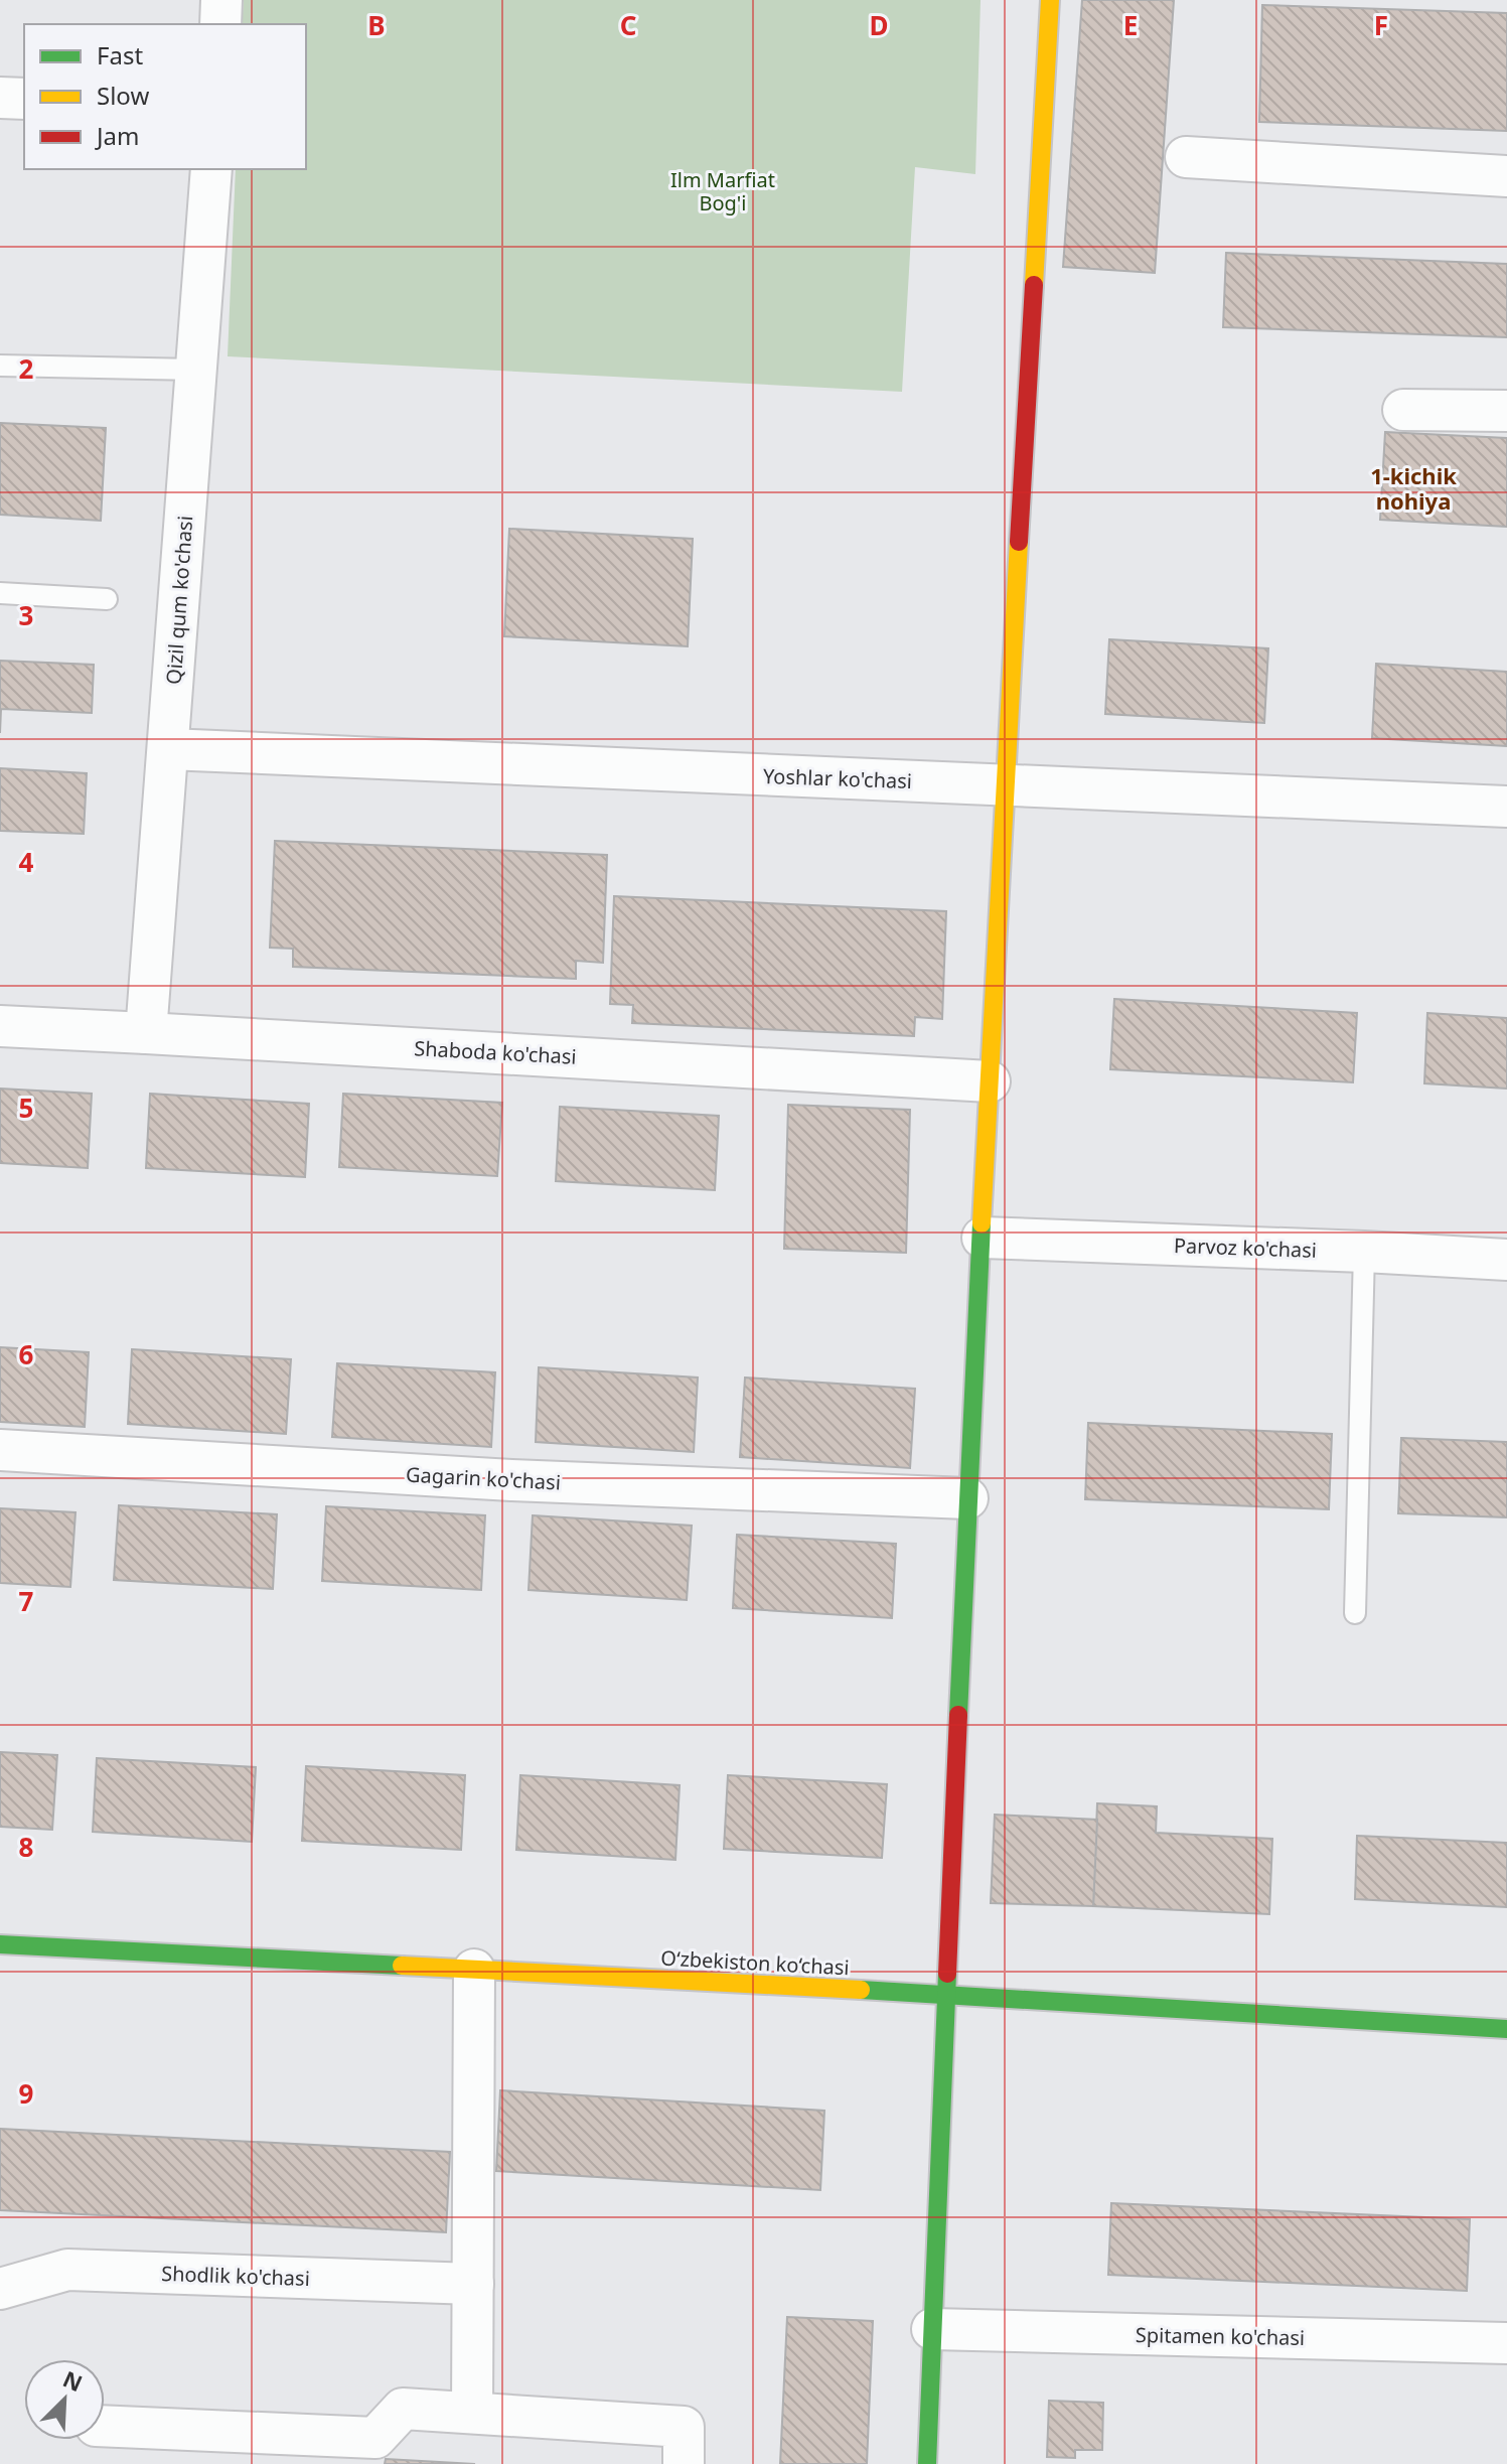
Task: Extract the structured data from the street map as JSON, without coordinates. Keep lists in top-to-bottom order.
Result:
{
  "streets": {
    "street": [
      "Qizil qum ko'chasi",
      "Yoshlar ko'chasi",
      "Shaboda ko'chasi",
      "Parvoz ko'chasi",
      "Gagarin ko'chasi",
      "O‘zbekiston ko‘chasi",
      "Shodlik ko'chasi",
      "Spitamen ko'chasi"
    ]
  },
  "crossings": [
    ["Qizil qum ko'chasi", "Yoshlar ko'chasi"],
    ["Qizil qum ko'chasi", "Shaboda ko'chasi"]
  ],
  "districts": ["1-kichik nohiya"],
  "parks": ["Ilm Marfiat Bog'i"],
  "legend": ["Fast", "Slow", "Jam"],
  "north": "top right",
  "grid": {
    "columns": [
      "B",
      "C",
      "D",
      "E",
      "F"
    ],
    "rows": [
      "2",
      "3",
      "4",
      "5",
      "6",
      "7",
      "8",
      "9"
    ]
  }
}
